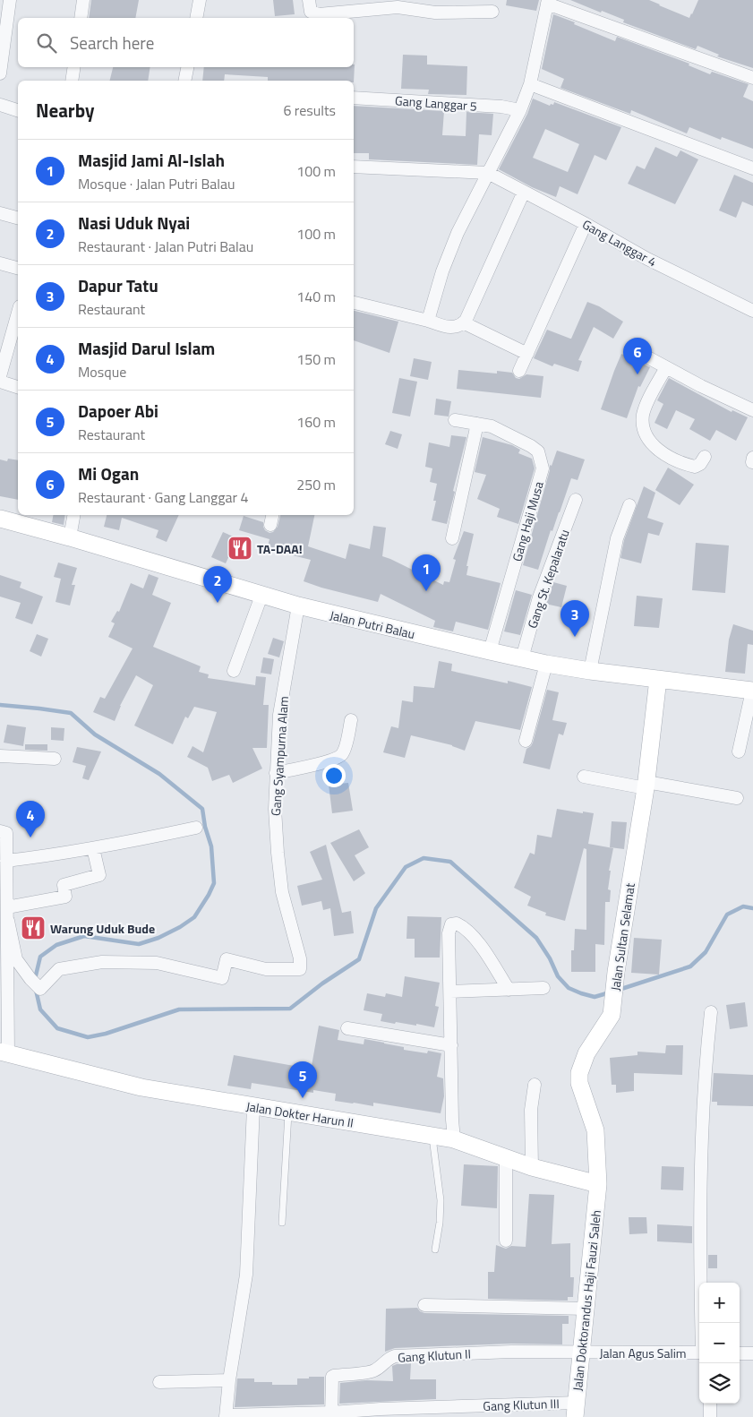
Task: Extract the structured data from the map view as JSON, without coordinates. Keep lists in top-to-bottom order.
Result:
{
  "streets": {
    "street": [
      "Gang Langgar 5",
      "Gang Langgar 4",
      "Gang Haji Musa",
      "Gang St. Kepalaratu",
      "Jalan Putri Balau",
      "Gang Syampurna Alam",
      "Jalan Sultan Selamat",
      "Jalan Dokter Harun II",
      "Jalan Doktorandus Haji Fauzi Saleh",
      "Jalan Agus Salim",
      "Gang Klutun II",
      "Gang Klutun III"
    ]
  },
  "crossings": [
    ["Gang Haji Musa", "Jalan Putri Balau"],
    ["Gang St. Kepalaratu", "Jalan Putri Balau"],
    ["Jalan Putri Balau", "Gang Syampurna Alam"],
    ["Jalan Putri Balau", "Jalan Sultan Selamat"],
    ["Jalan Sultan Selamat", "Jalan Dokter Harun II"],
    ["Jalan Sultan Selamat", "Jalan Doktorandus Haji Fauzi Saleh"],
    ["Jalan Dokter Harun II", "Jalan Doktorandus Haji Fauzi Saleh"],
    ["Jalan Doktorandus Haji Fauzi Saleh", "Jalan Agus Salim"],
    ["Jalan Doktorandus Haji Fauzi Saleh", "Gang Klutun II"],
    ["Jalan Doktorandus Haji Fauzi Saleh", "Gang Klutun III"],
    ["Jalan Agus Salim", "Gang Klutun II"],
    ["Gang Klutun II", "Gang Klutun III"]
  ],
  "places": {
    "restaurant": ["TA-DAA!", "Warung Uduk Bude"]
  },
  "page": {
    "search": "Search here",
    "heading": ["Nearby", "6 results"],
    "list": [
      {
        "mark": "1",
        "name": "Masjid Jami Al-Islah",
        "note": "Mosque · Jalan Putri Balau",
        "value": "100 m"
      },
      {
        "mark": "2",
        "name": "Nasi Uduk Nyai",
        "note": "Restaurant · Jalan Putri Balau",
        "value": "100 m"
      },
      {
        "mark": "3",
        "name": "Dapur Tatu",
        "note": "Restaurant",
        "value": "140 m"
      },
      {
        "mark": "4",
        "name": "Masjid Darul Islam",
        "note": "Mosque",
        "value": "150 m"
      },
      {
        "mark": "5",
        "name": "Dapoer Abi",
        "note": "Restaurant",
        "value": "160 m"
      },
      {
        "mark": "6",
        "name": "Mi Ogan",
        "note": "Restaurant · Gang Langgar 4",
        "value": "250 m"
      }
    ],
    "pins": [
      "6",
      "1",
      "2",
      "3",
      "4",
      "5"
    ],
    "map_buttons": ["+", "−"]
  }
}
